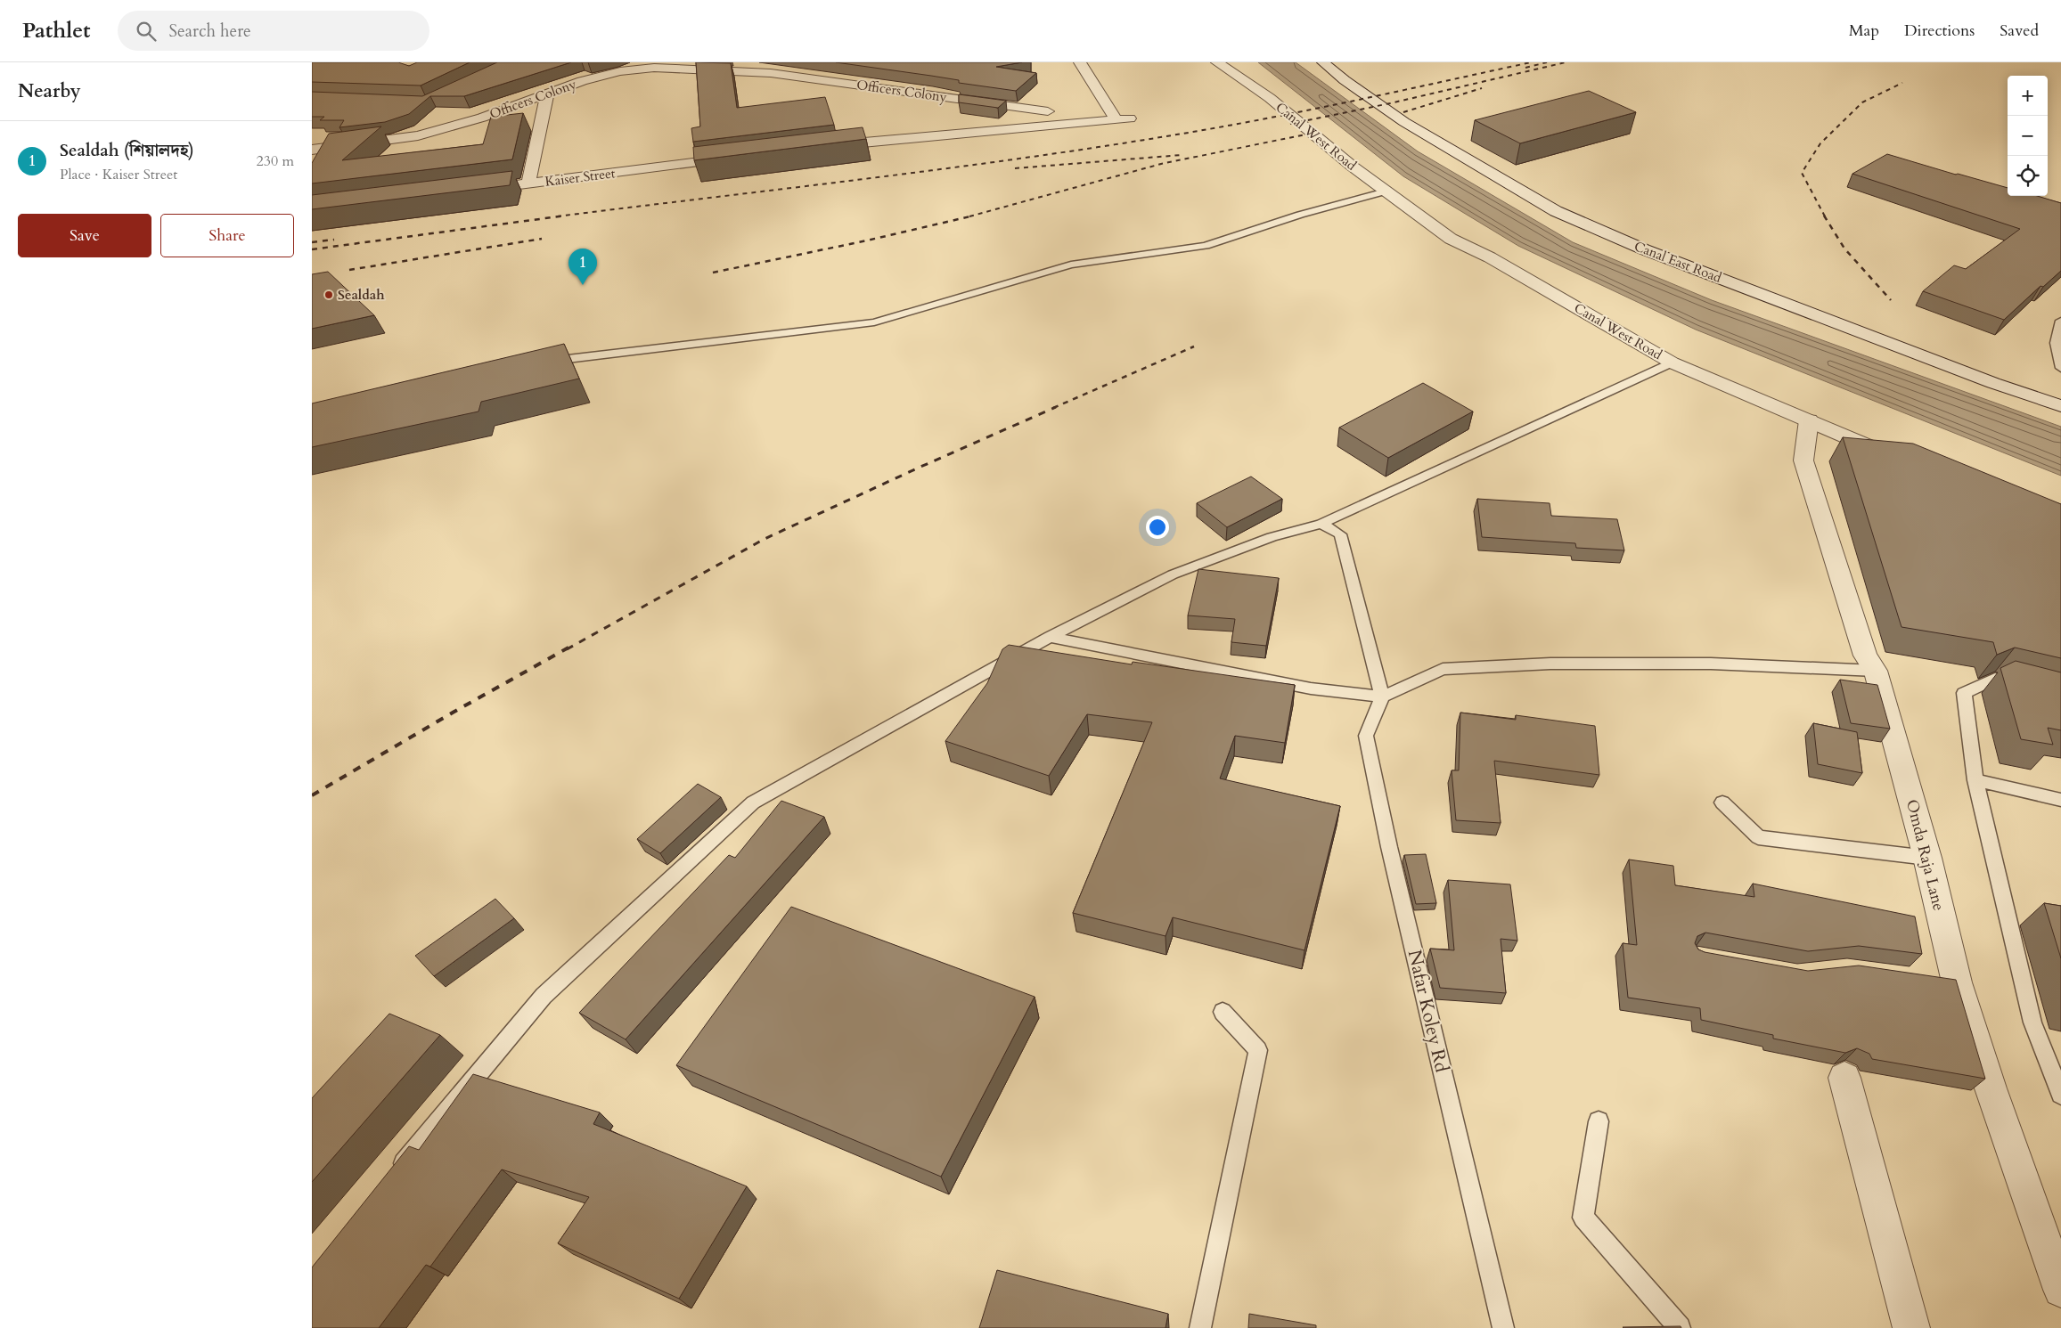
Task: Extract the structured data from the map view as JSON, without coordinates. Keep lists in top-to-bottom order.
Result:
{
  "streets": {
    "street": [
      "Officers Colony",
      "Canal West Road",
      "Kaiser Street",
      "Canal East Road",
      "Omda Raja Lane"
    ],
    "lane": ["Nafar Koley Rd"]
  },
  "crossings": [
    ["Canal West Road", "Omda Raja Lane"]
  ],
  "places": ["Sealdah"],
  "page": {
    "header": "Pathlet",
    "search": "Search here",
    "nav": ["Map", "Directions", "Saved"],
    "heading": "Nearby",
    "map_buttons": ["+", "−"],
    "list": [
      {
        "mark": "1",
        "name": "Sealdah (শিয়ালদহ)",
        "note": "Place · Kaiser Street",
        "value": "230 m"
      }
    ],
    "buttons": ["Save", "Share"],
    "pins": "1"
  }
}
